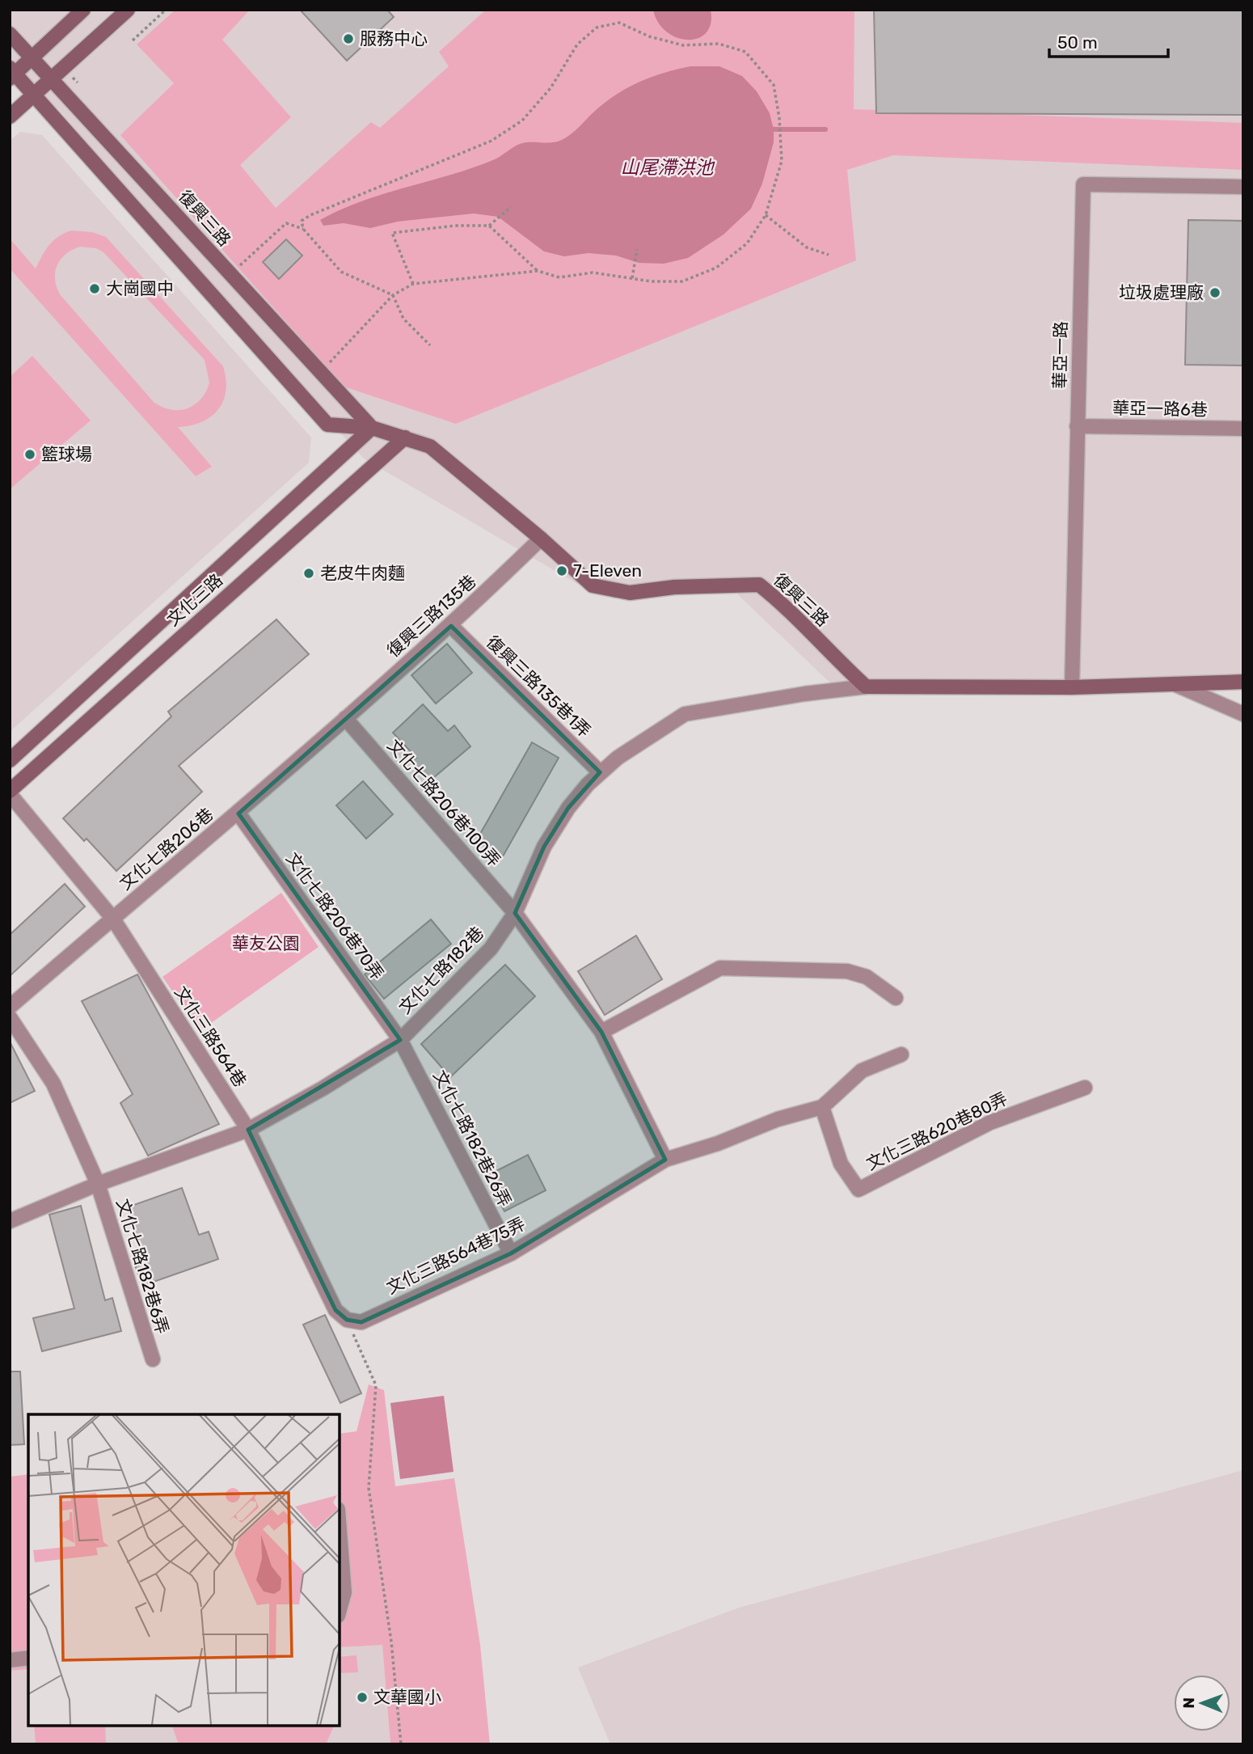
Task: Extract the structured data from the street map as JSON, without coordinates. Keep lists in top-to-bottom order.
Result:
{
  "streets": {
    "street": [
      "復興三路",
      "華亞一路",
      "華亞一路6巷",
      "文化三路",
      "復興三路135巷",
      "復興三路135巷1弄",
      "文化七路206巷100弄",
      "文化七路206巷",
      "文化七路206巷70弄",
      "文化七路182巷",
      "文化三路564巷",
      "文化三路620巷80弄",
      "文化七路182巷26弄",
      "文化三路564巷75弄",
      "文化七路182巷6弄"
    ]
  },
  "crossings": [
    ["復興三路", "文化三路"],
    ["復興三路", "復興三路135巷"],
    ["復興三路", "文化七路182巷"],
    ["華亞一路", "華亞一路6巷"],
    ["文化三路", "文化三路564巷"],
    ["復興三路135巷", "復興三路135巷1弄"],
    ["復興三路135巷", "文化七路206巷100弄"],
    ["復興三路135巷", "文化七路206巷"],
    ["復興三路135巷1弄", "文化七路182巷"],
    ["文化七路206巷100弄", "文化七路206巷"],
    ["文化七路206巷100弄", "文化七路182巷"],
    ["文化七路206巷", "文化七路206巷70弄"],
    ["文化七路206巷", "文化三路564巷"],
    ["文化七路206巷70弄", "文化七路182巷"],
    ["文化七路206巷70弄", "文化七路182巷26弄"],
    ["文化七路182巷", "文化三路564巷"],
    ["文化七路182巷", "文化七路182巷26弄"],
    ["文化七路182巷", "文化七路182巷6弄"],
    ["文化三路564巷", "文化三路564巷75弄"],
    ["文化七路182巷26弄", "文化三路564巷75弄"]
  ],
  "water": ["山尾滯洪池"],
  "parks": ["華友公園"],
  "places": [
    "服務中心",
    "大崗國中",
    "垃圾處理廠",
    "籃球場",
    "7-Eleven",
    "老皮牛肉麵",
    "文華國小"
  ],
  "scale_bar": "50 m",
  "north": "left"
}
